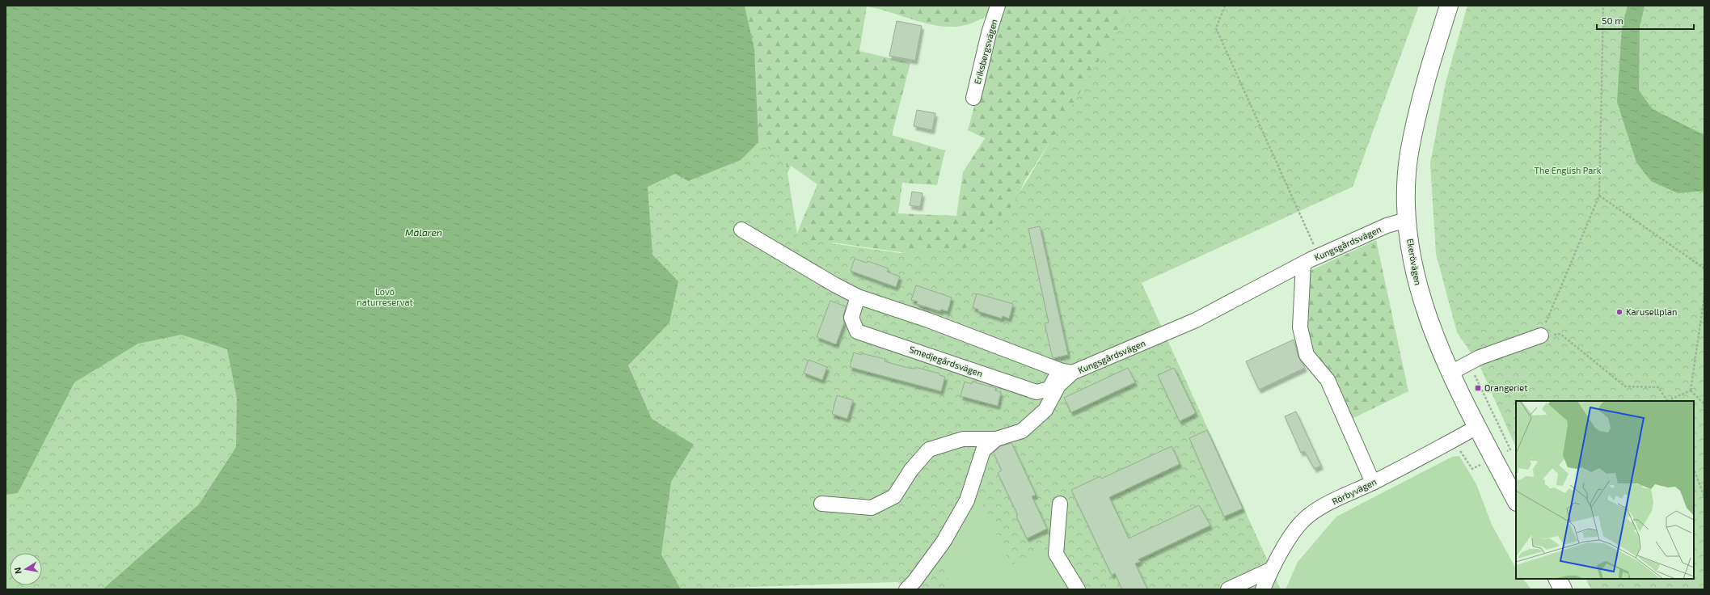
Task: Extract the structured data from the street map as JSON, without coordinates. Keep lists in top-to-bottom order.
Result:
{
  "streets": {
    "main road": ["Ekerövägen"],
    "street": [
      "Eriksbergsvägen",
      "Kungsgårdsvägen",
      "Smedjegårdsvägen",
      "Rörbyvägen"
    ]
  },
  "crossings": [
    ["Kungsgårdsvägen", "Ekerövägen"],
    ["Kungsgårdsvägen", "Smedjegårdsvägen"],
    ["Ekerövägen", "Rörbyvägen"]
  ],
  "water": ["Mälaren"],
  "parks": ["The English Park", "Lovö naturreservat"],
  "places": {
    "other": ["Karusellplan"],
    "transit": ["Orangeriet"]
  },
  "scale_bar": "50 m",
  "north": "left"
}
